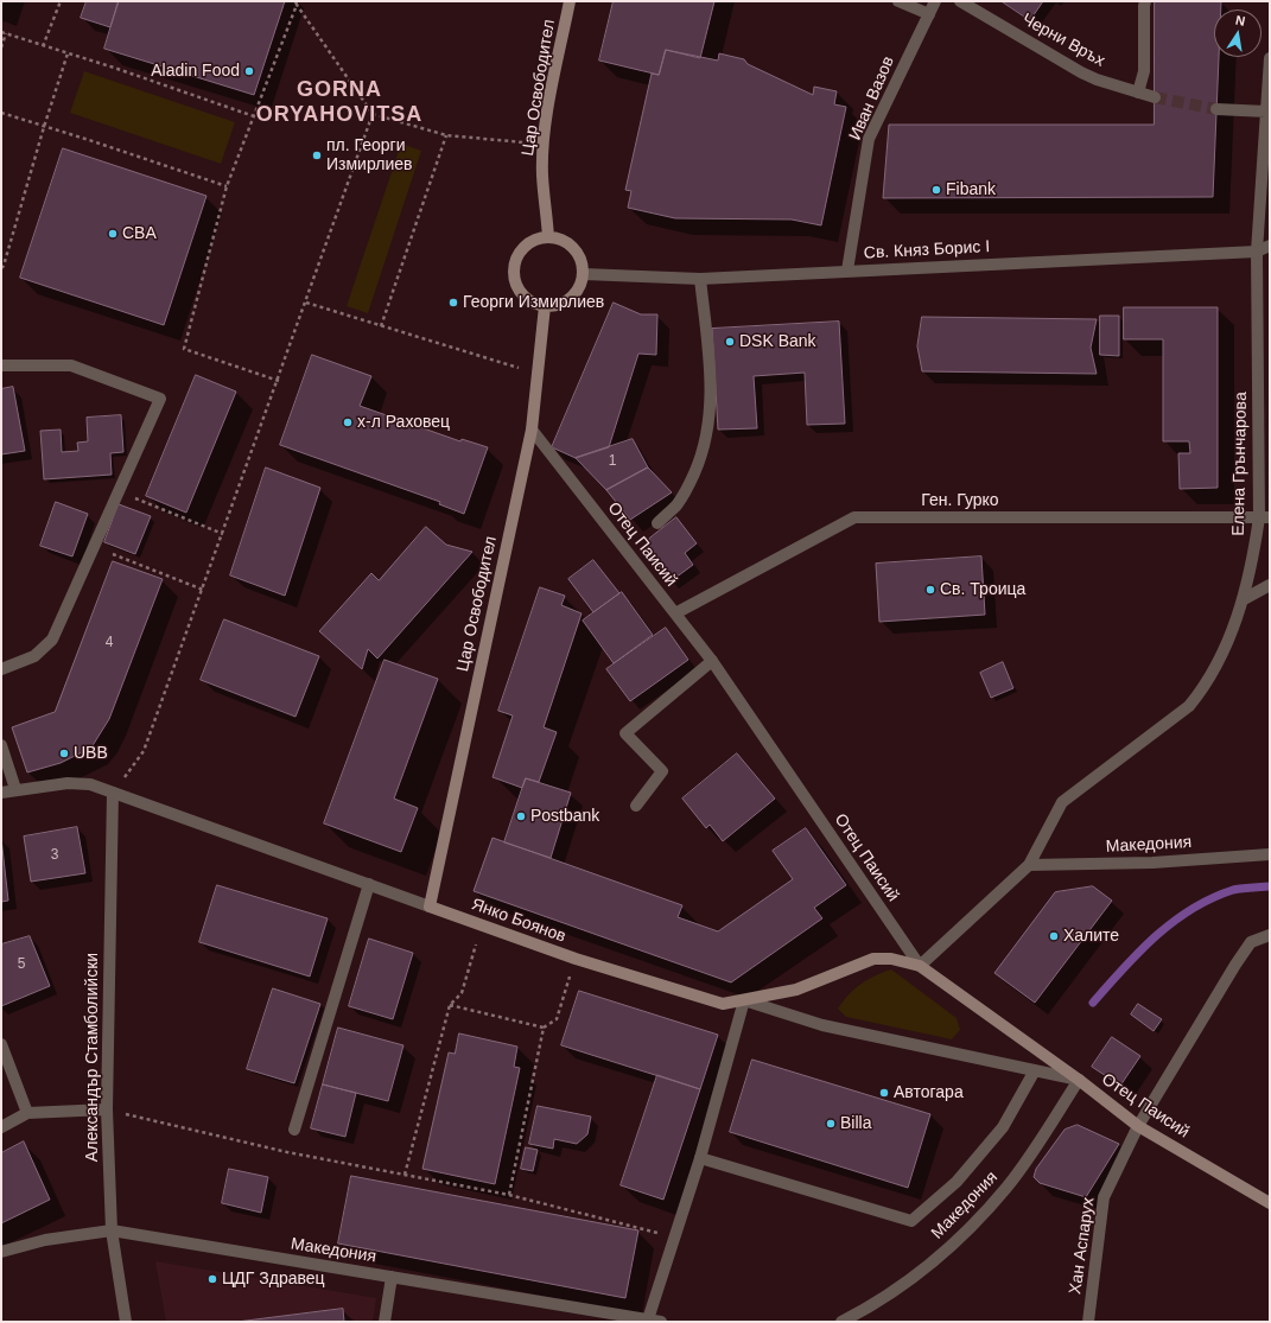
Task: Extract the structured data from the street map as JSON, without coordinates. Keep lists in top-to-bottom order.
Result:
{
  "streets": {
    "main road": ["Цар Освободител", "Отец Паисий", "Янко Боянов"],
    "street": [
      "Черни Връх",
      "Иван Вазов",
      "Св. Княз Борис I",
      "Елена Грънчарова",
      "Ген. Гурко",
      "Македония",
      "Александър Стамболийски",
      "Хан Аспарух"
    ]
  },
  "crossings": [
    ["Цар Освободител", "Св. Княз Борис I"],
    ["Цар Освободител", "Отец Паисий"],
    ["Цар Освободител", "Янко Боянов"],
    ["Иван Вазов", "Св. Княз Борис I"],
    ["Св. Княз Борис I", "Елена Грънчарова"],
    ["Елена Грънчарова", "Ген. Гурко"],
    ["Елена Грънчарова", "Отец Паисий"],
    ["Елена Грънчарова", "Македония"],
    ["Елена Грънчарова", "Янко Боянов"],
    ["Ген. Гурко", "Отец Паисий"],
    ["Отец Паисий", "Македония"],
    ["Отец Паисий", "Янко Боянов"],
    ["Отец Паисий", "Хан Аспарух"],
    ["Македония", "Александър Стамболийски"],
    ["Янко Боянов", "Александър Стамболийски"]
  ],
  "districts": ["GORNA ORYAHOVITSA"],
  "places": [
    "Aladin Food",
    "пл. Георги Измирлиев",
    "Fibank",
    "CBA",
    "Георги Измирлиев",
    "DSK Bank",
    "х-л Раховец",
    "Св. Троица",
    "UBB",
    "Postbank",
    "Халите",
    "Автогара",
    "Billa",
    "ЦДГ Здравец"
  ],
  "house_numbers": [
    "1",
    "4",
    "3",
    "5"
  ],
  "north": "top"
}
